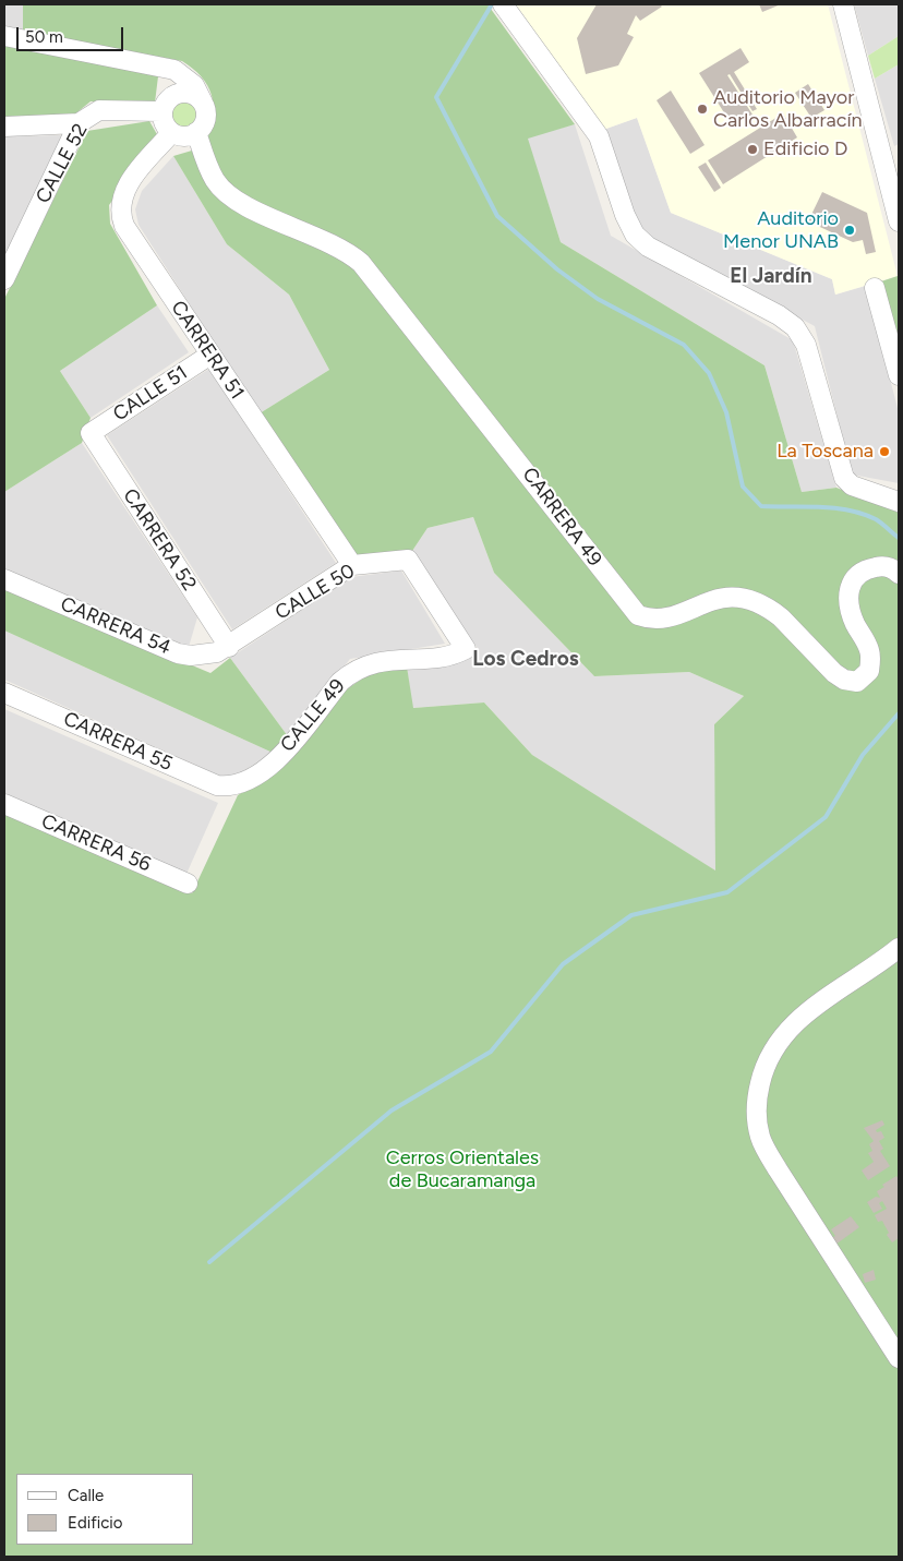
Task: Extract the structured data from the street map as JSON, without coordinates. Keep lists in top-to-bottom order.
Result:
{
  "streets": {
    "street": [
      "CALLE 52",
      "CARRERA 51",
      "CALLE 51",
      "CARRERA 49",
      "CARRERA 52",
      "CALLE 50",
      "CARRERA 54",
      "CALLE 49",
      "CARRERA 55",
      "CARRERA 56"
    ]
  },
  "crossings": [
    ["CALLE 52", "CARRERA 51"],
    ["CALLE 52", "CARRERA 49"],
    ["CARRERA 51", "CALLE 51"],
    ["CARRERA 51", "CARRERA 49"],
    ["CARRERA 51", "CALLE 50"],
    ["CALLE 51", "CARRERA 52"],
    ["CARRERA 52", "CALLE 50"],
    ["CARRERA 52", "CARRERA 54"],
    ["CALLE 50", "CARRERA 54"],
    ["CALLE 50", "CALLE 49"],
    ["CALLE 49", "CARRERA 55"]
  ],
  "districts": ["El Jardín", "Los Cedros"],
  "parks": ["Cerros Orientales de Bucaramanga"],
  "places": [
    "Auditorio Mayor Carlos Albarracín",
    "Edificio D",
    "Auditorio Menor UNAB",
    "La Toscana"
  ],
  "legend": ["Calle", "Edificio"],
  "scale_bar": "50 m"
}
